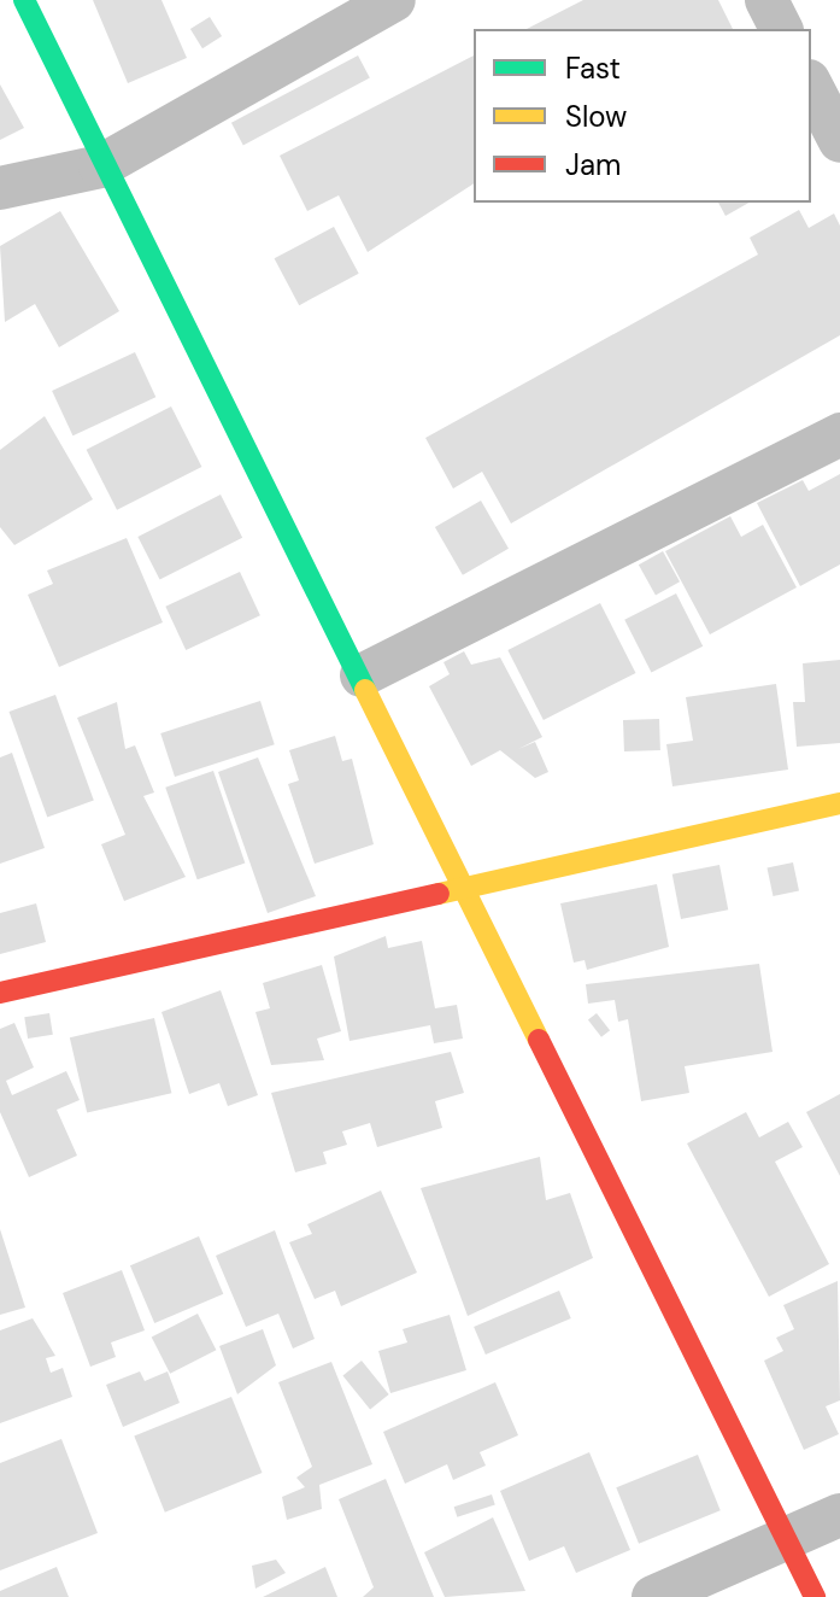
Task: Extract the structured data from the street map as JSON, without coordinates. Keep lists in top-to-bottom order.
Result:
{
  "legend": ["Fast", "Slow", "Jam"]
}
